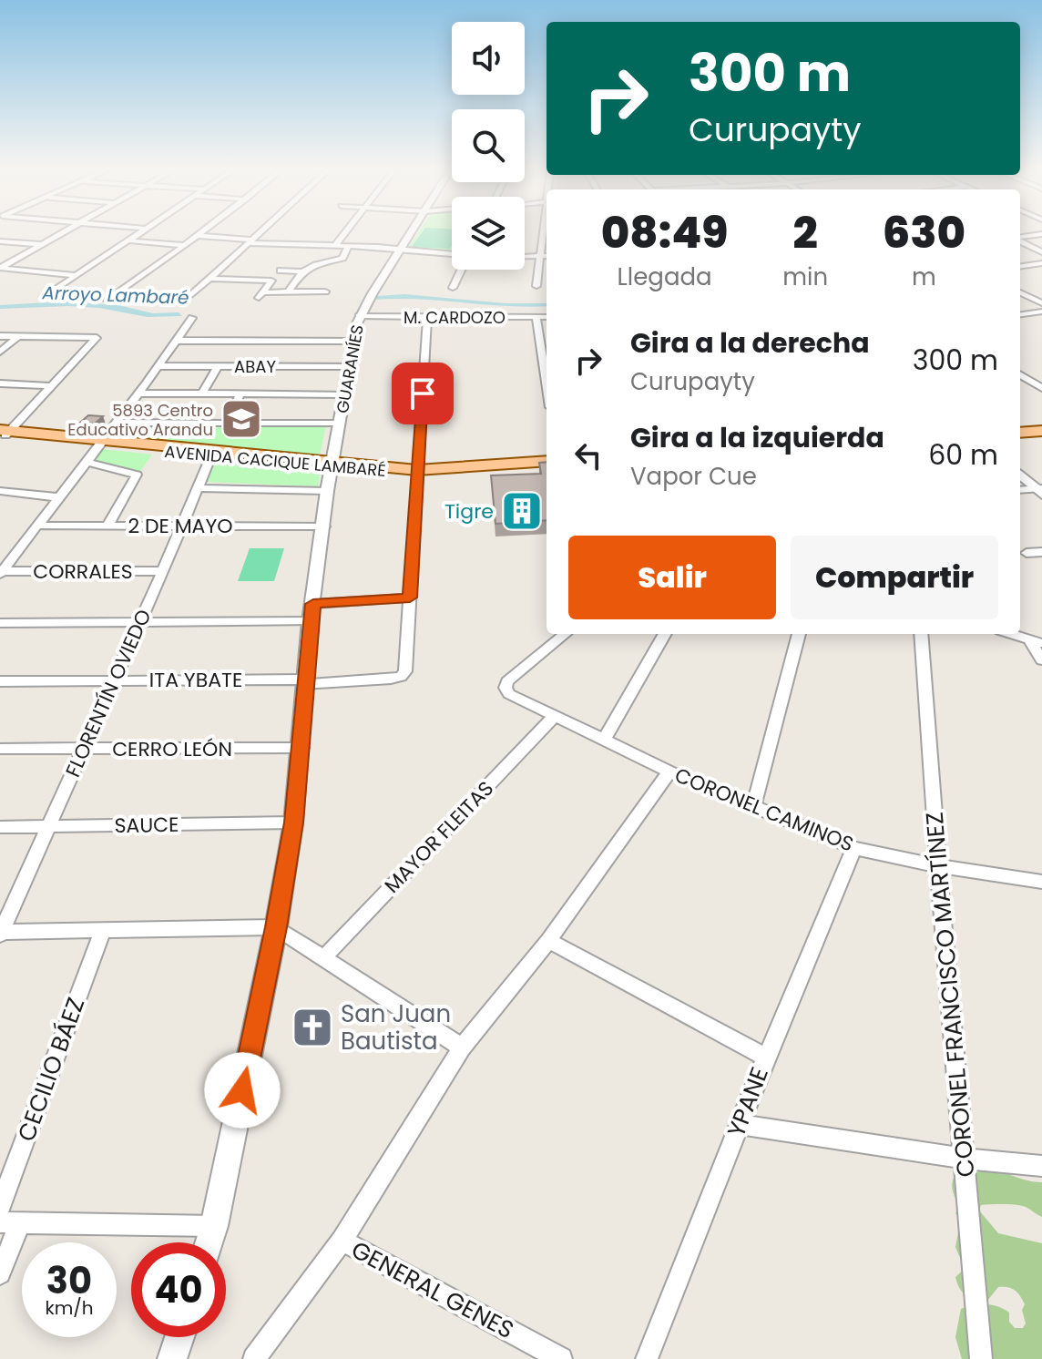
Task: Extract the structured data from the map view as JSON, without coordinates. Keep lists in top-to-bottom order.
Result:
{
  "streets": {
    "main road": ["AVENIDA CACIQUE LAMBARÉ"],
    "street": [
      "M. CARDOZO",
      "ABAY",
      "GUARANÍES",
      "2 DE MAYO",
      "CORRALES",
      "ITA YBATE",
      "FLORENTÍN OVIEDO",
      "CERRO LEÓN",
      "CORONEL CAMINOS",
      "SAUCE",
      "MAYOR FLEITAS",
      "CORONEL FRANCISCO MARTÍNEZ",
      "CECILIO BÁEZ",
      "YPANE",
      "GENERAL GENES"
    ]
  },
  "crossings": [
    ["M. CARDOZO", "GUARANÍES"],
    ["ABAY", "GUARANÍES"],
    ["GUARANÍES", "AVENIDA CACIQUE LAMBARÉ"],
    ["GUARANÍES", "2 DE MAYO"],
    ["GUARANÍES", "ITA YBATE"],
    ["GUARANÍES", "CERRO LEÓN"],
    ["GUARANÍES", "SAUCE"],
    ["AVENIDA CACIQUE LAMBARÉ", "FLORENTÍN OVIEDO"],
    ["2 DE MAYO", "FLORENTÍN OVIEDO"],
    ["CORRALES", "FLORENTÍN OVIEDO"],
    ["ITA YBATE", "FLORENTÍN OVIEDO"],
    ["FLORENTÍN OVIEDO", "CERRO LEÓN"],
    ["FLORENTÍN OVIEDO", "SAUCE"],
    ["CORONEL CAMINOS", "MAYOR FLEITAS"],
    ["CORONEL CAMINOS", "CORONEL FRANCISCO MARTÍNEZ"],
    ["CORONEL CAMINOS", "YPANE"]
  ],
  "water": ["Arroyo Lambaré"],
  "places": {
    "school or university": ["5893 Centro Educativo Arandu"],
    "building": ["Tigre"],
    "church": ["San Juan Bautista"]
  },
  "page": {
    "turn": ["300 m", "Curupayty"],
    "eta": [
      "08:49",
      "Llegada",
      "2",
      "min",
      "630",
      "m"
    ],
    "list": [
      {
        "name": "Gira a la derecha",
        "note": "Curupayty",
        "value": "300 m"
      },
      {
        "name": "Gira a la izquierda",
        "note": "Vapor Cue",
        "value": "60 m"
      }
    ],
    "buttons": ["Salir", "Compartir"],
    "speed": "30 km/h",
    "limit": "40"
  }
}
